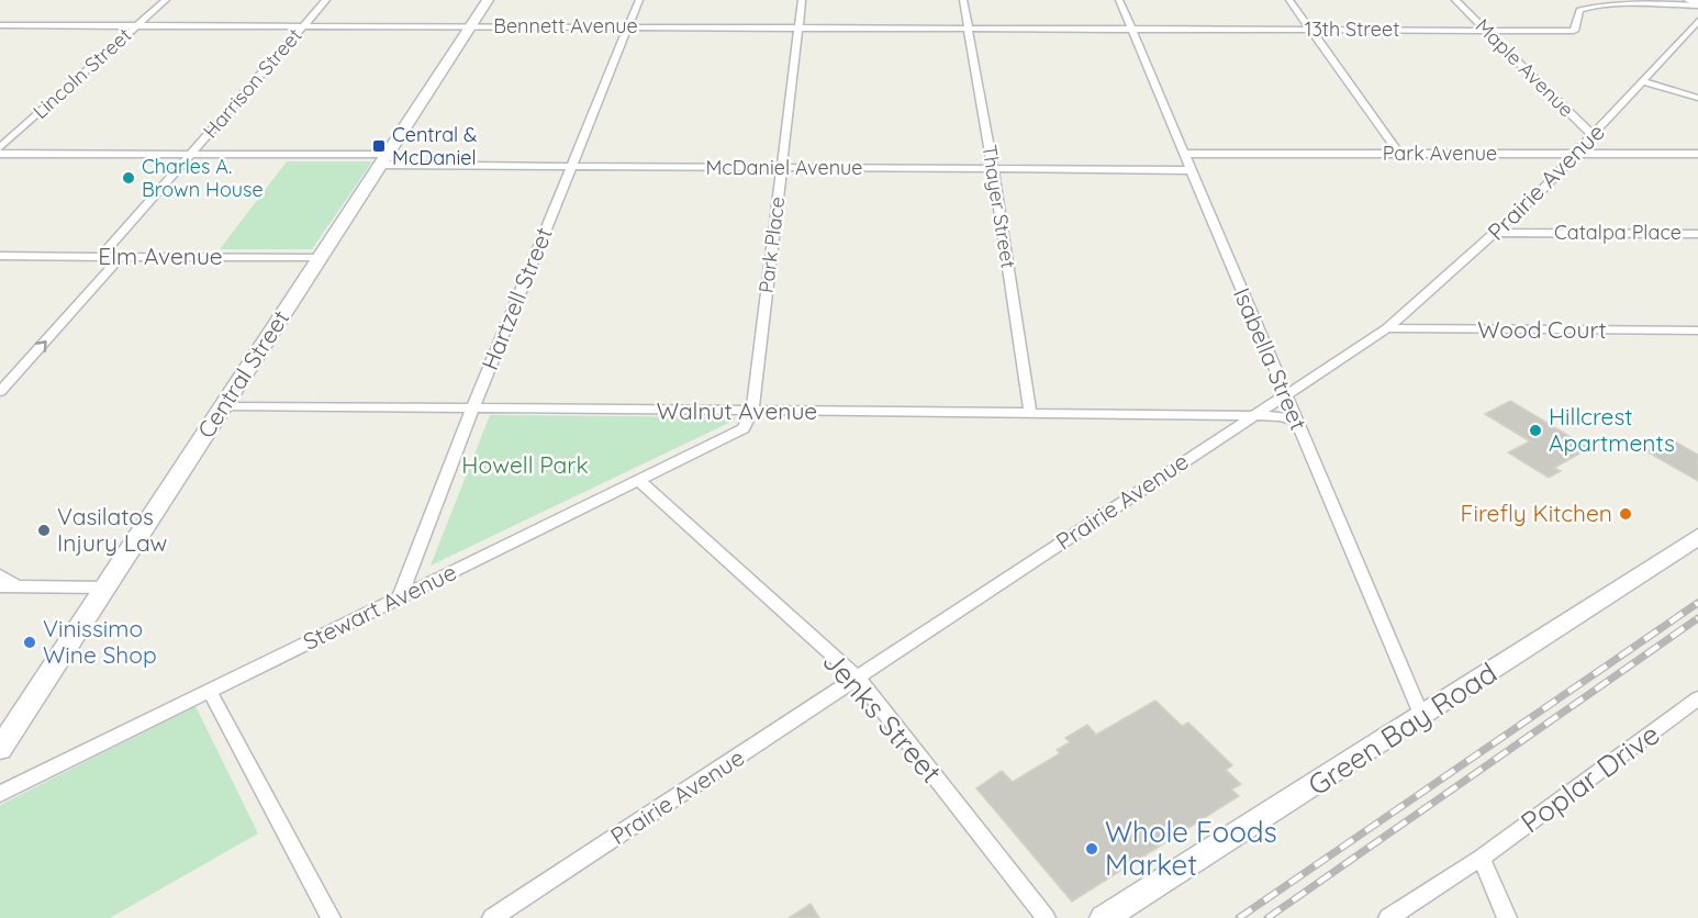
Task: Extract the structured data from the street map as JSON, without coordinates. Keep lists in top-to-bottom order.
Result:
{
  "streets": {
    "main road": ["Central Street", "Green Bay Road"],
    "street": [
      "Bennett Avenue",
      "13th Street",
      "Maple Avenue",
      "Lincoln Street",
      "Harrison Street",
      "Park Avenue",
      "McDaniel Avenue",
      "Prairie Avenue",
      "Thayer Street",
      "Catalpa Place",
      "Park Place",
      "Elm Avenue",
      "Hartzell Street",
      "Wood Court",
      "Isabella Street",
      "Walnut Avenue",
      "Stewart Avenue",
      "Jenks Street",
      "Poplar Drive"
    ]
  },
  "crossings": [
    ["Bennett Avenue", "13th Street"],
    ["Bennett Avenue", "Lincoln Street"],
    ["Bennett Avenue", "Harrison Street"],
    ["Bennett Avenue", "Thayer Street"],
    ["Bennett Avenue", "Park Place"],
    ["Bennett Avenue", "Hartzell Street"],
    ["Bennett Avenue", "Isabella Street"],
    ["Bennett Avenue", "Central Street"],
    ["13th Street", "Maple Avenue"],
    ["13th Street", "Isabella Street"],
    ["Maple Avenue", "Prairie Avenue"],
    ["Harrison Street", "McDaniel Avenue"],
    ["Harrison Street", "Elm Avenue"],
    ["Park Avenue", "Prairie Avenue"],
    ["Park Avenue", "Isabella Street"],
    ["McDaniel Avenue", "Thayer Street"],
    ["McDaniel Avenue", "Park Place"],
    ["McDaniel Avenue", "Hartzell Street"],
    ["McDaniel Avenue", "Isabella Street"],
    ["McDaniel Avenue", "Central Street"],
    ["Prairie Avenue", "Catalpa Place"],
    ["Prairie Avenue", "Wood Court"],
    ["Prairie Avenue", "Isabella Street"],
    ["Prairie Avenue", "Walnut Avenue"],
    ["Prairie Avenue", "Jenks Street"],
    ["Thayer Street", "Walnut Avenue"],
    ["Park Place", "Walnut Avenue"],
    ["Park Place", "Stewart Avenue"],
    ["Elm Avenue", "Central Street"],
    ["Hartzell Street", "Walnut Avenue"],
    ["Hartzell Street", "Stewart Avenue"],
    ["Isabella Street", "Walnut Avenue"],
    ["Isabella Street", "Green Bay Road"],
    ["Central Street", "Walnut Avenue"],
    ["Walnut Avenue", "Stewart Avenue"],
    ["Stewart Avenue", "Jenks Street"]
  ],
  "parks": ["Howell Park"],
  "places": {
    "transit": ["Central & McDaniel"],
    "other": [
      "Charles A. Brown House",
      "Hillcrest Apartments",
      "Firefly Kitchen",
      "Vasilatos Injury Law",
      "Vinissimo Wine Shop",
      "Whole Foods Market"
    ]
  }
}
